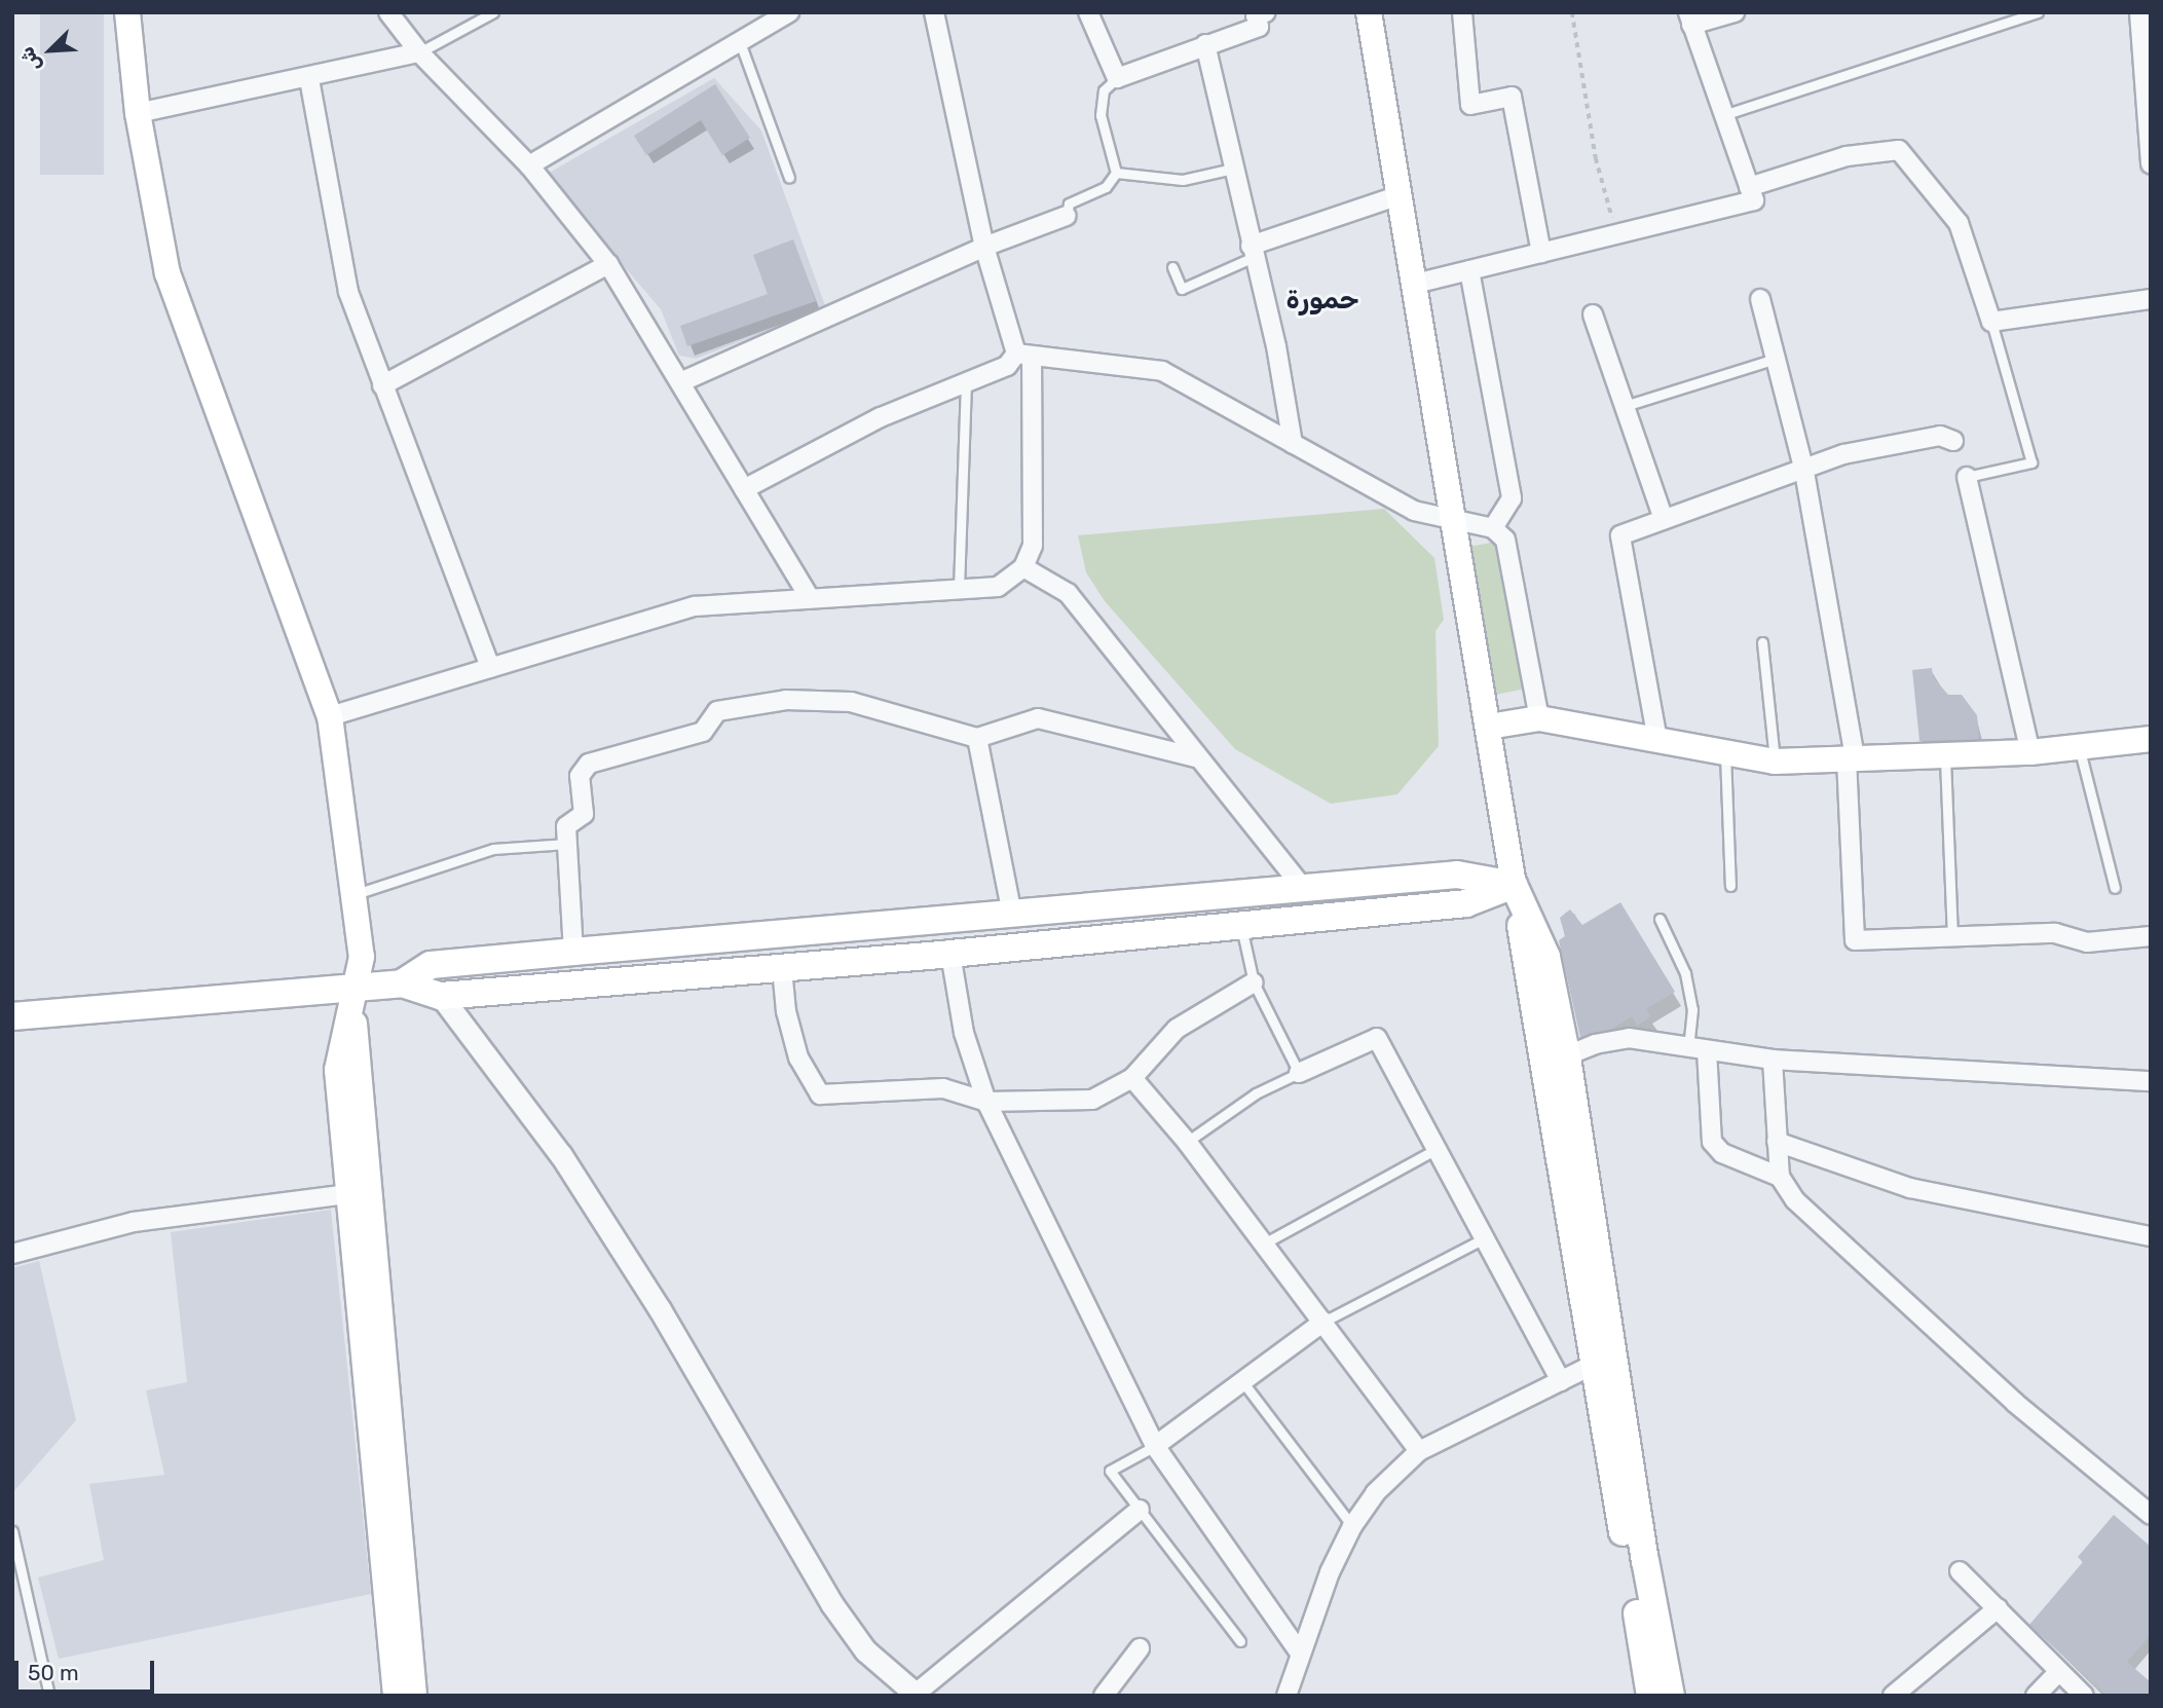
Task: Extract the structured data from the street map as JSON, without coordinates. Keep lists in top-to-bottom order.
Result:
{
  "districts": ["حمورة"],
  "scale_bar": "50 m",
  "north": "bottom left"
}
